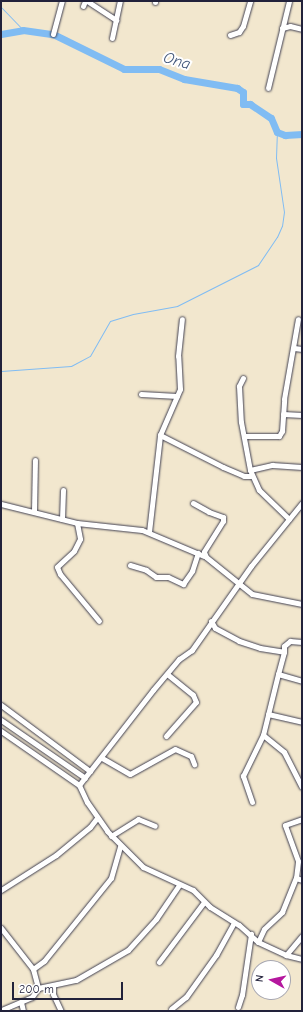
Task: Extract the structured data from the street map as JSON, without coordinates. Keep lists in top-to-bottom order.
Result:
{
  "water": ["Ona"],
  "scale_bar": "200 m",
  "north": "left"
}
